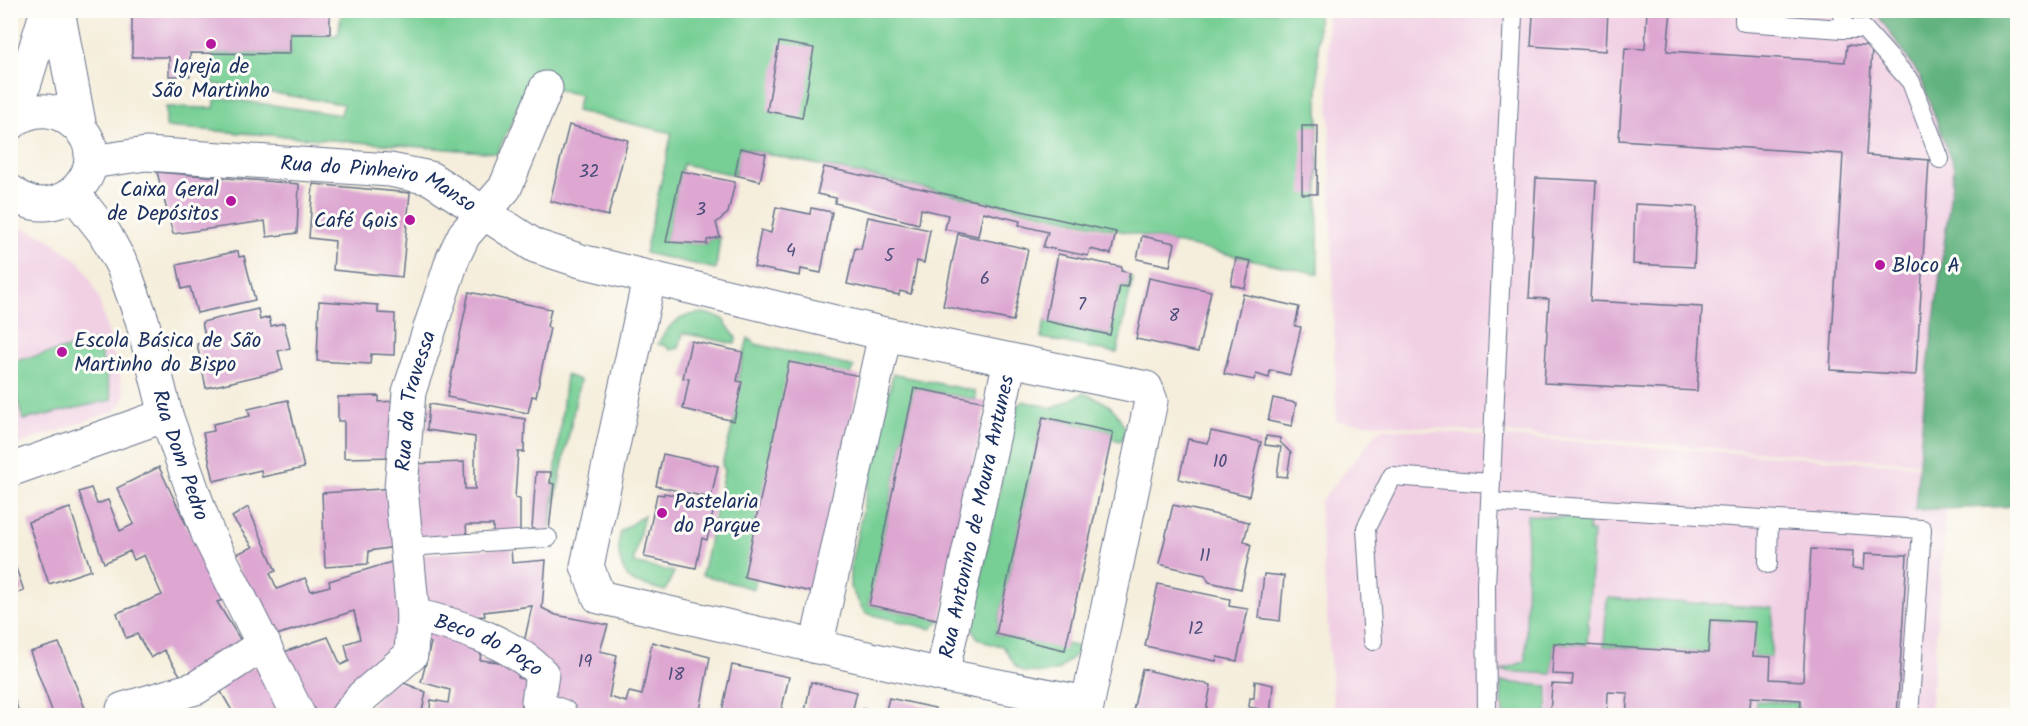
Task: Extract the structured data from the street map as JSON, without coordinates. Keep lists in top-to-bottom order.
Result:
{
  "streets": {
    "street": [
      "Rua do Pinheiro Manso",
      "Rua da Travessa",
      "Rua Dom Pedro",
      "Rua Antonino de Moura Antunes",
      "Beco do Poço"
    ]
  },
  "crossings": [
    ["Rua do Pinheiro Manso", "Rua da Travessa"],
    ["Rua do Pinheiro Manso", "Rua Antonino de Moura Antunes"],
    ["Rua da Travessa", "Beco do Poço"]
  ],
  "places": [
    "Igreja de São Martinho",
    "Caixa Geral de Depósitos",
    "Café Gois",
    "Bloco A",
    "Escola Básica de São Martinho do Bispo",
    "Pastelaria do Parque"
  ],
  "house_numbers": [
    "32",
    "3",
    "4",
    "5",
    "6",
    "7",
    "8",
    "10",
    "11",
    "12",
    "19",
    "18"
  ]
}
